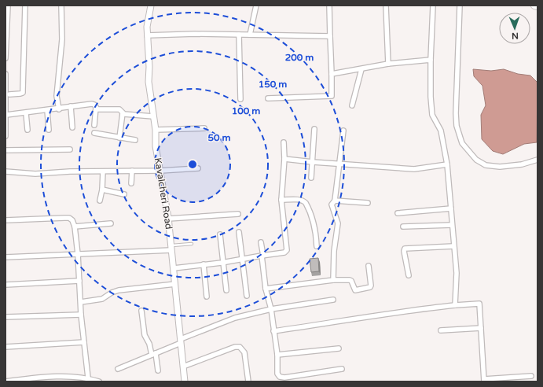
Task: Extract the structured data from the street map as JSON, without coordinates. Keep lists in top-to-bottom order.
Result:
{
  "streets": {
    "street": ["Kavalcheri Road"]
  },
  "north": "bottom",
  "rings": [
    "200 m",
    "150 m",
    "100 m",
    "50 m"
  ]
}
